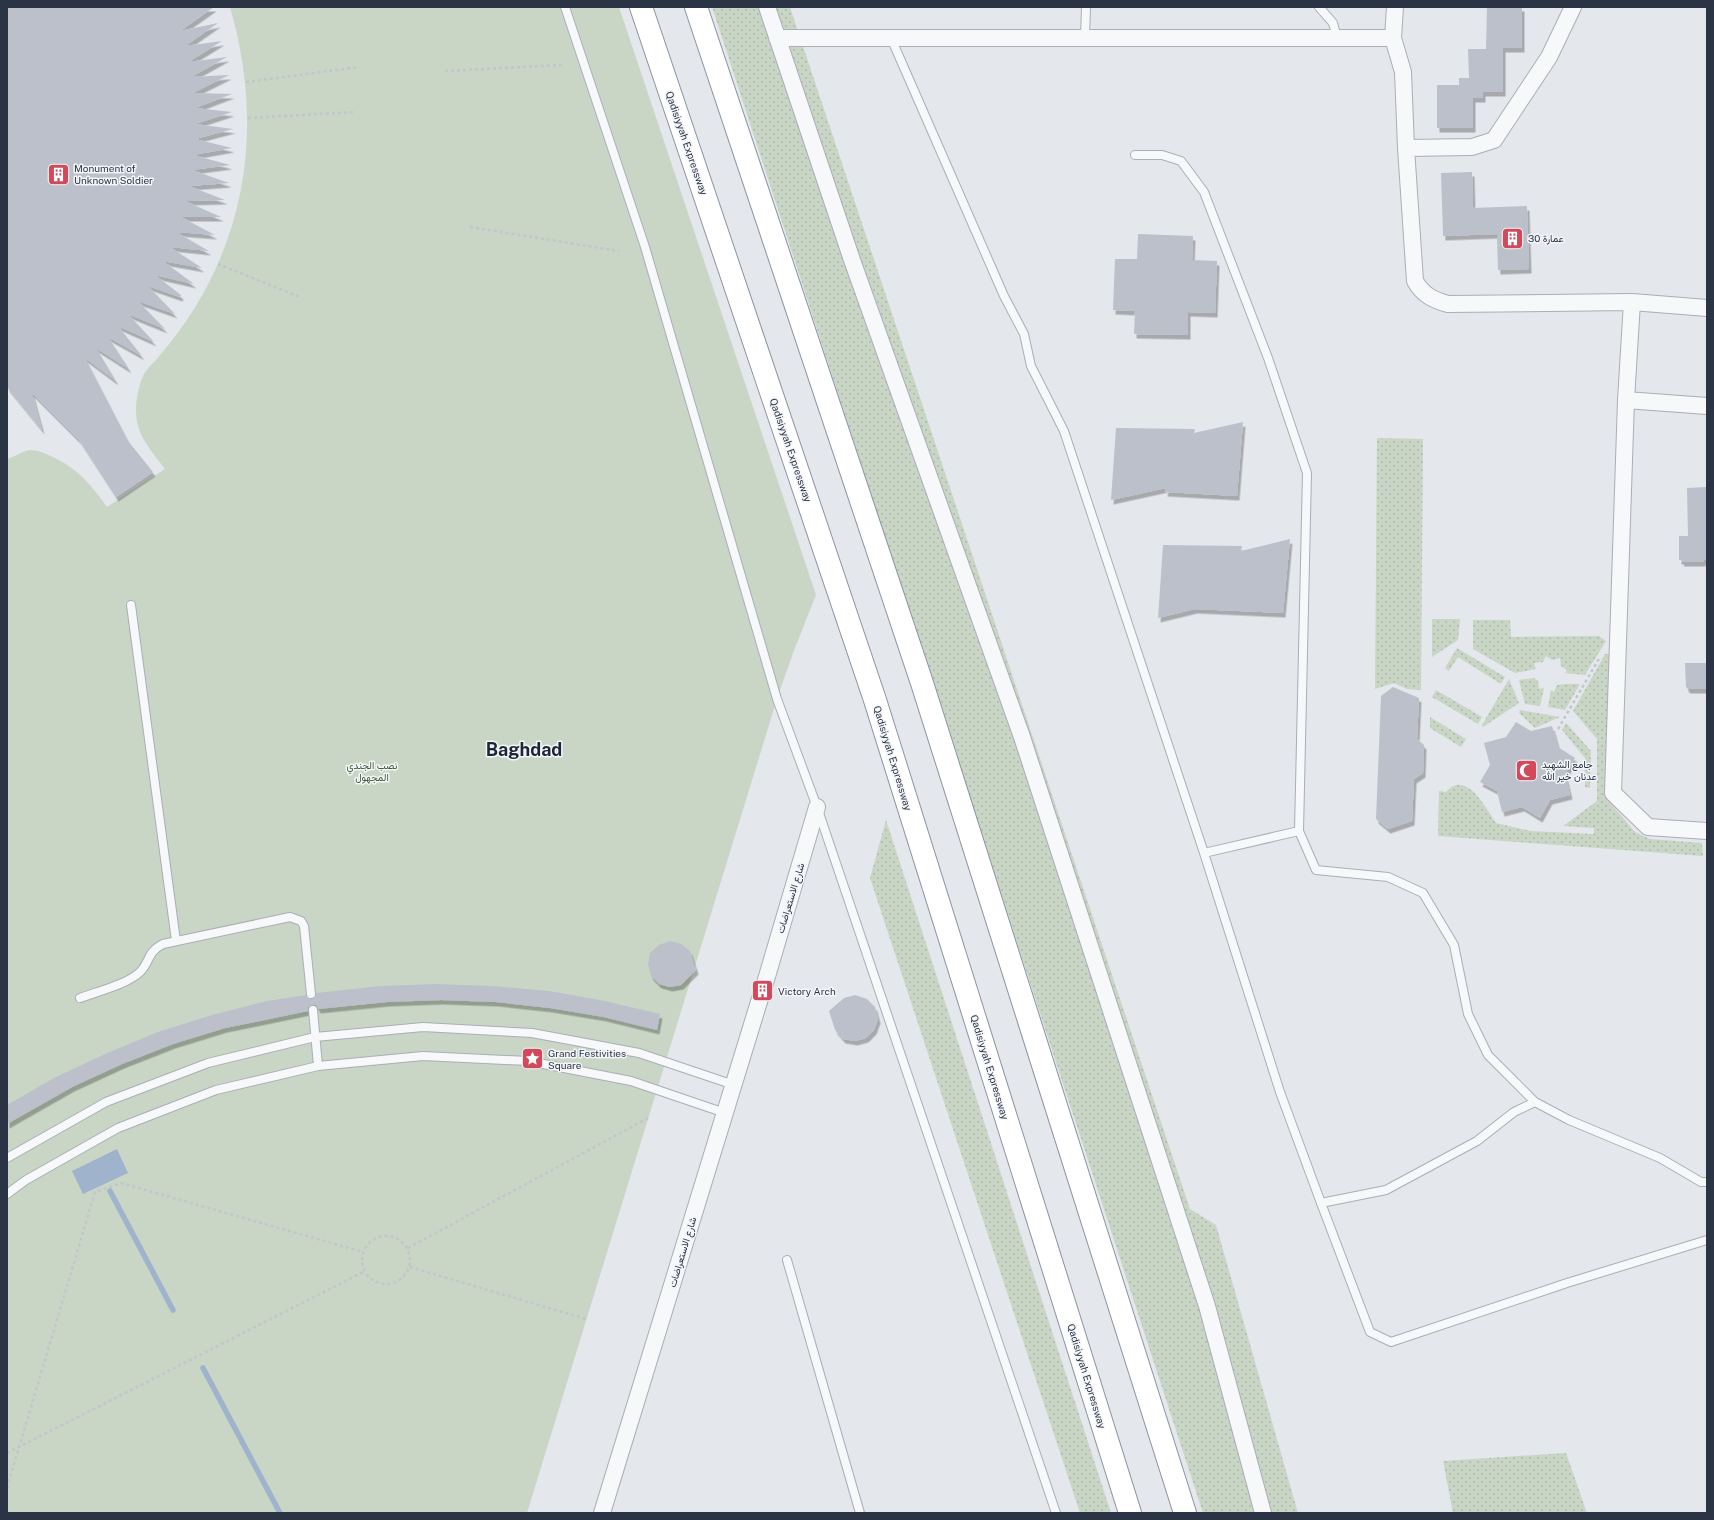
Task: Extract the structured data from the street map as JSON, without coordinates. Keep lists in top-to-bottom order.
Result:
{
  "streets": {
    "highway": ["Qadisiyyah Expressway"],
    "street": ["شارع الاستعراضات"]
  },
  "districts": ["Baghdad"],
  "parks": ["نصب الجندي المجهول"],
  "places": {
    "building": ["Monument of Unknown Soldier", "عمارة 30", "Victory Arch"],
    "mosque": ["جامع الشهيد عدنان خير الله"],
    "place": ["Grand Festivities Square"]
  }
}
